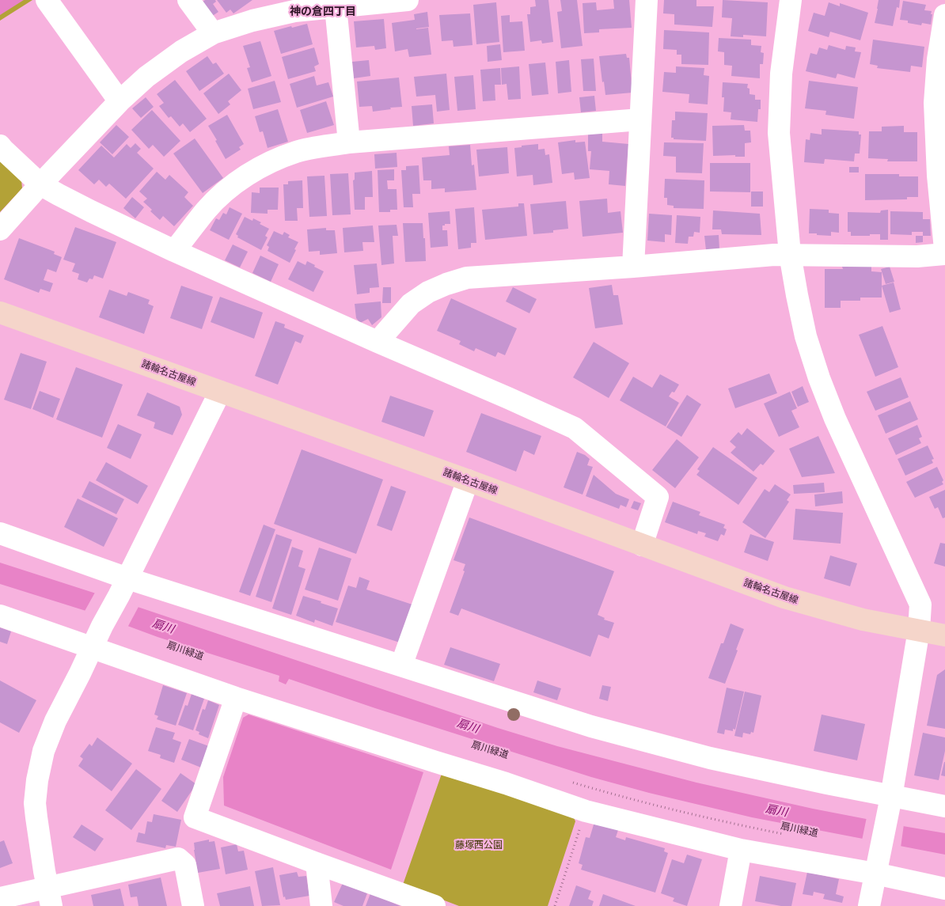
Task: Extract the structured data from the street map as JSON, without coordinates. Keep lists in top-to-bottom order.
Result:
{
  "streets": {
    "main road": ["諸輪名古屋線"],
    "path": ["扇川緑道"]
  },
  "districts": ["神の倉四丁目"],
  "water": ["扇川"],
  "parks": ["藤塚西公園"]
}
